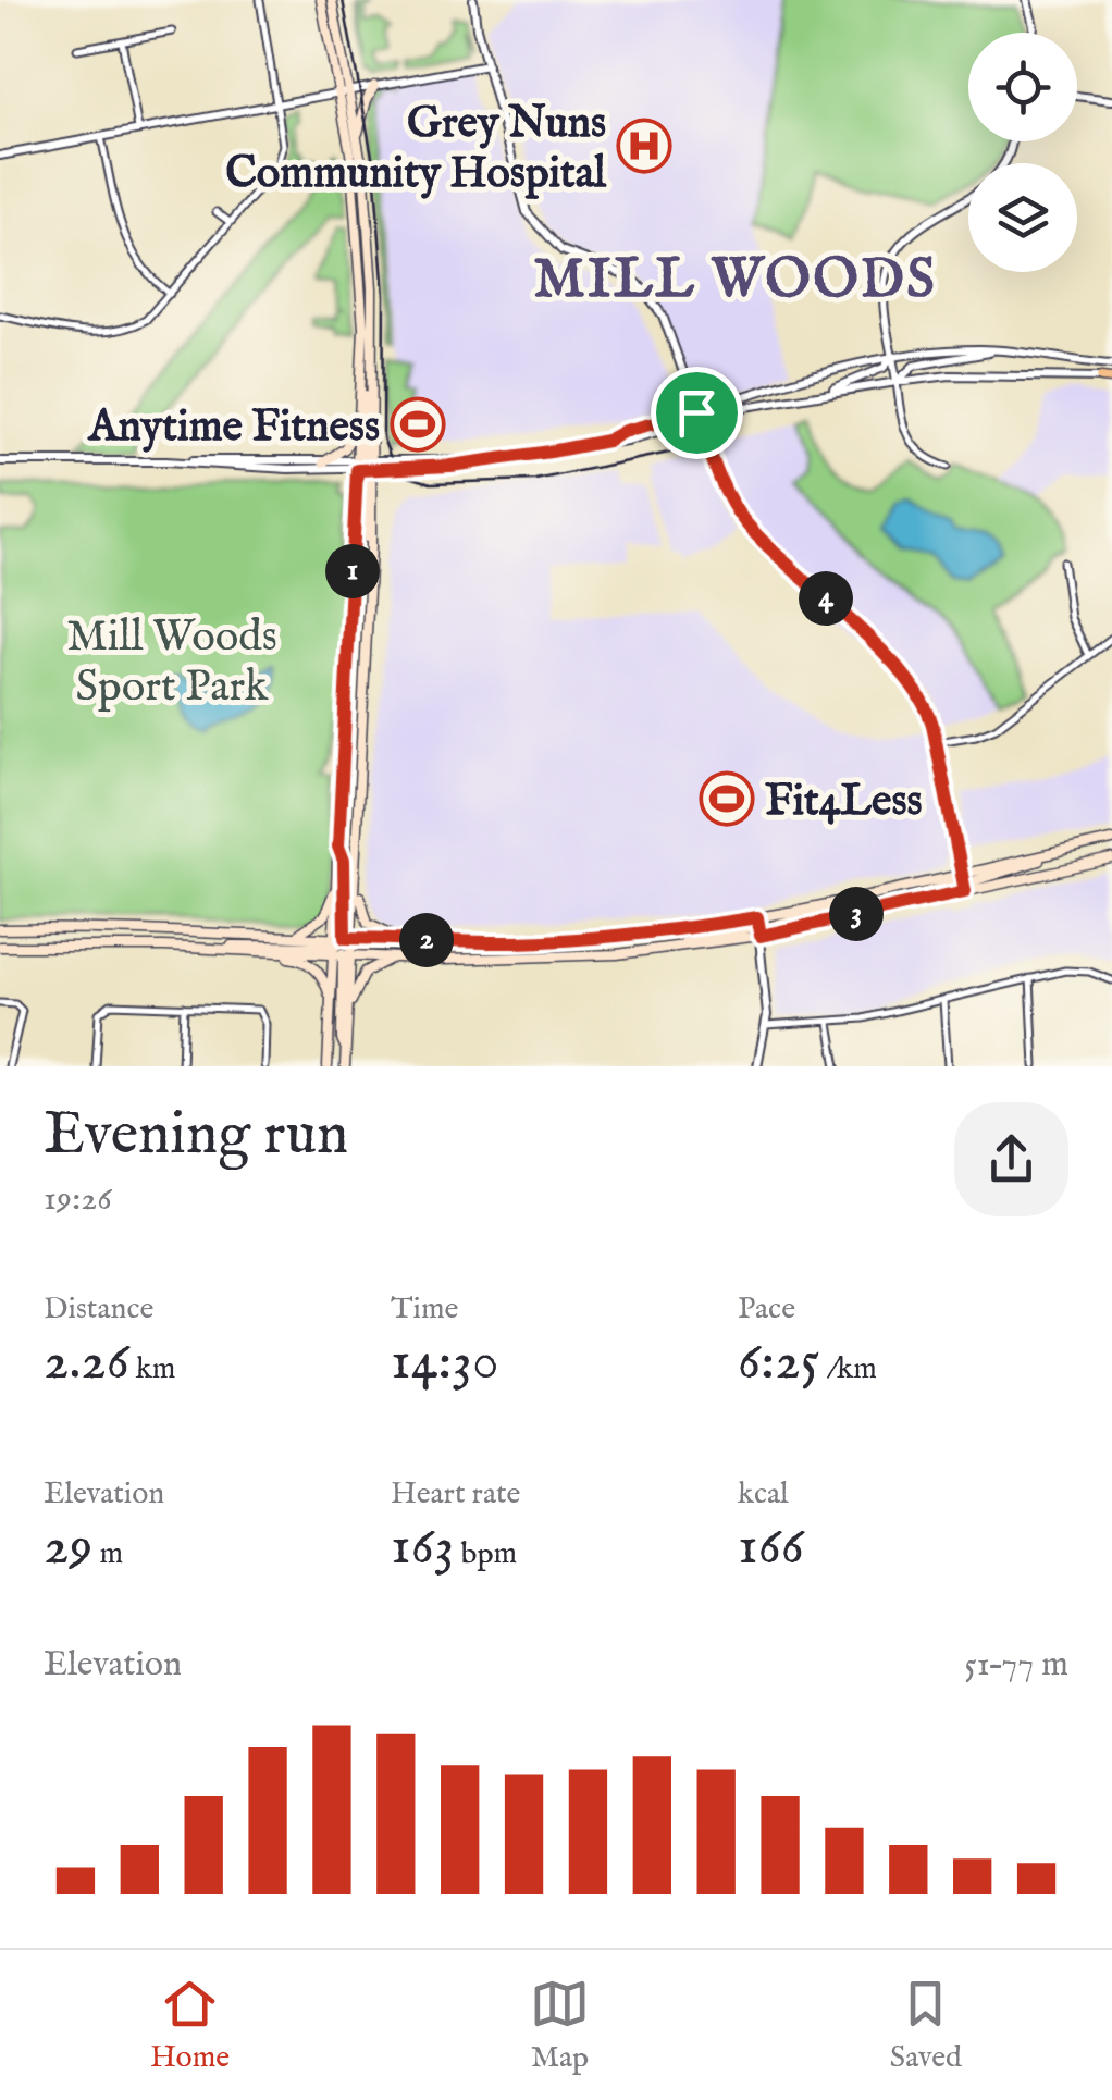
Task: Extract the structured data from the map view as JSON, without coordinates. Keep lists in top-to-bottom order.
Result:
{
  "districts": ["MILL WOODS"],
  "parks": ["Mill Woods Sport Park"],
  "places": {
    "hospital": ["Grey Nuns Community Hospital"],
    "sports": ["Anytime Fitness", "Fit4Less"]
  },
  "page": {
    "pins": [
      "1",
      "4",
      "3",
      "2"
    ],
    "heading": ["Evening run", "19:26"],
    "stats": [
      ["Distance", "2.26 km"],
      ["Time", "14:30"],
      ["Pace", "6:25 /km"],
      ["Elevation", "29 m"],
      ["Heart rate", "163 bpm"],
      ["kcal", "166"]
    ],
    "chart": ["Elevation", "51–77 m"],
    "tabs": ["Home", "Map", "Saved"]
  }
}
